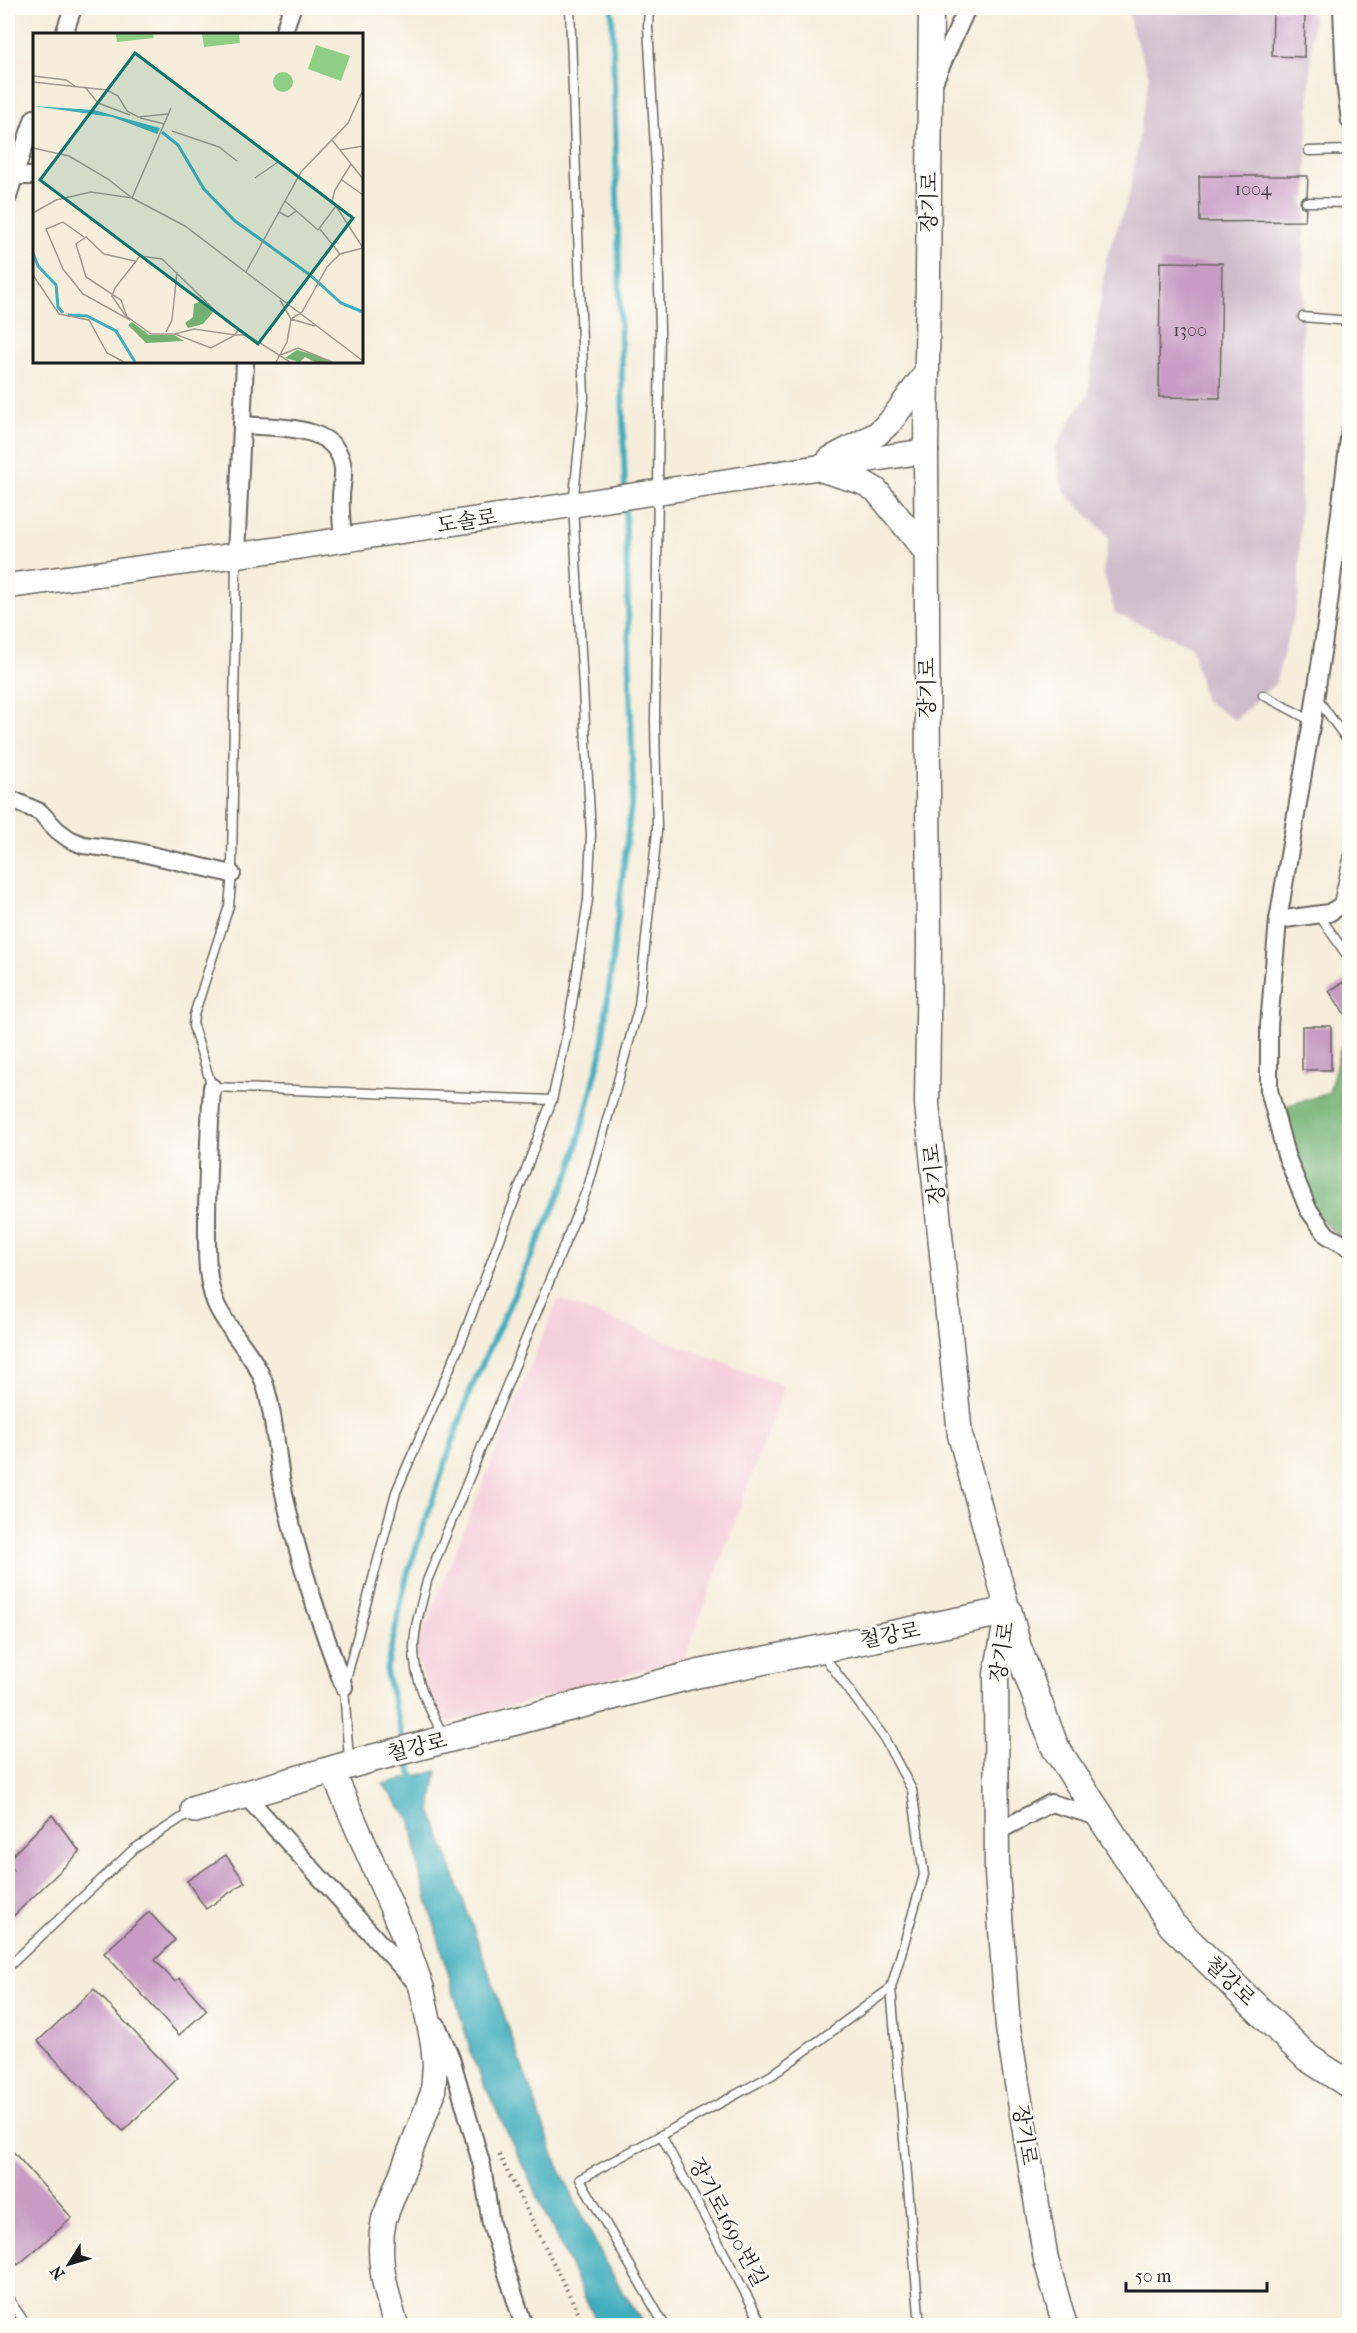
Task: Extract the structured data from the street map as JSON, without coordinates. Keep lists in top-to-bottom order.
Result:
{
  "streets": {
    "main road": ["장기로", "도솔로", "철강로"],
    "lane": ["장기로1690번길"]
  },
  "crossings": [
    ["장기로", "도솔로"],
    ["장기로", "철강로"]
  ],
  "house_numbers": ["1004", "1300"],
  "scale_bar": "50 m",
  "north": "bottom left"
}
